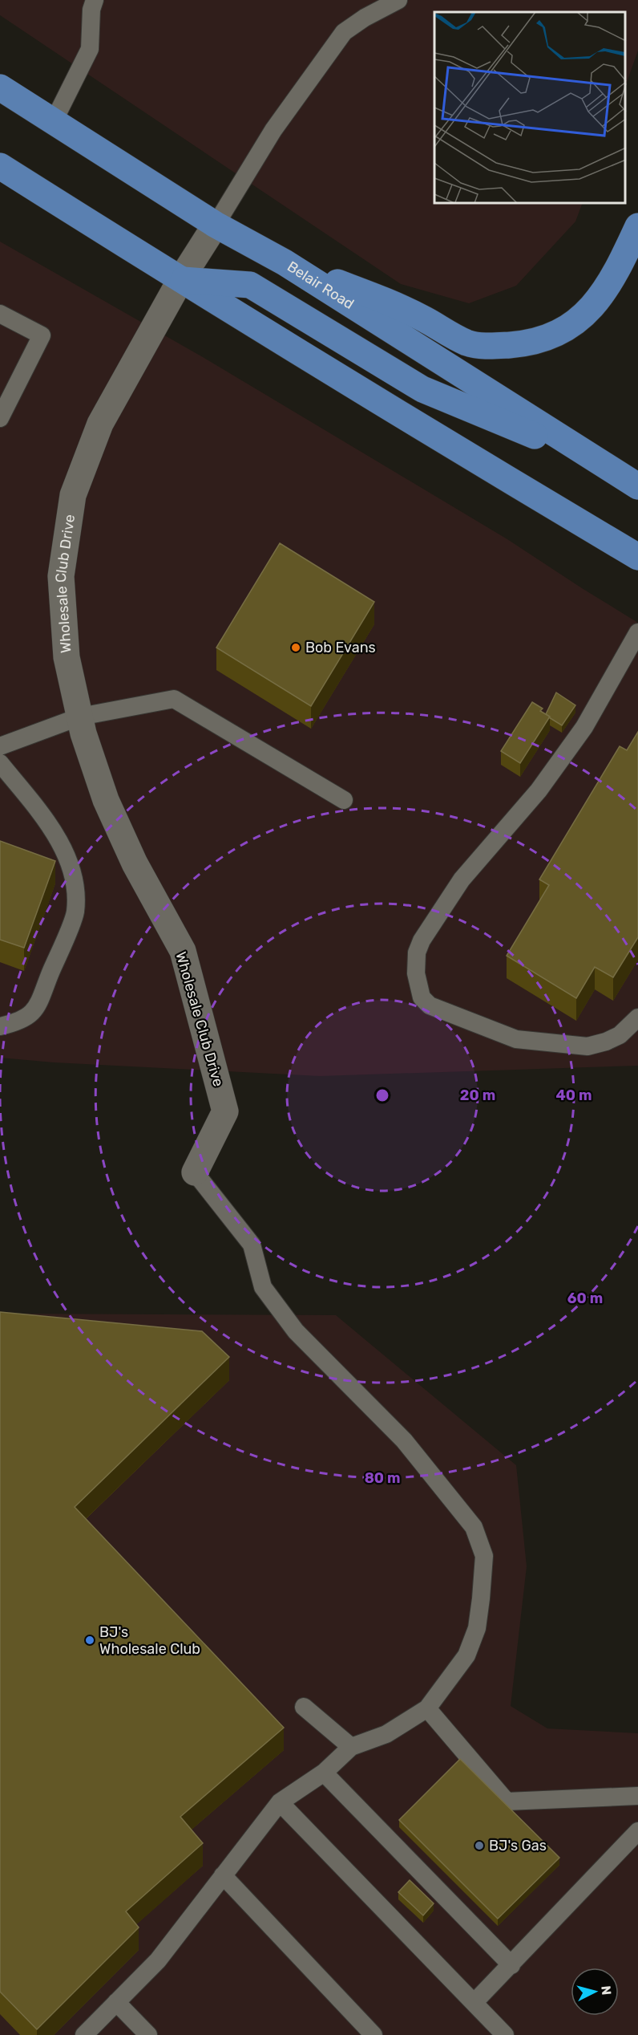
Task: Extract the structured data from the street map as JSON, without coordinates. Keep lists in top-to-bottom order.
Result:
{
  "streets": {
    "highway": ["Belair Road"],
    "street": ["Wholesale Club Drive"]
  },
  "crossings": [
    ["Belair Road", "Wholesale Club Drive"]
  ],
  "places": ["Bob Evans", "BJ's Wholesale Club", "BJ's Gas"],
  "north": "right",
  "rings": [
    "20 m",
    "40 m",
    "60 m",
    "80 m"
  ]
}
